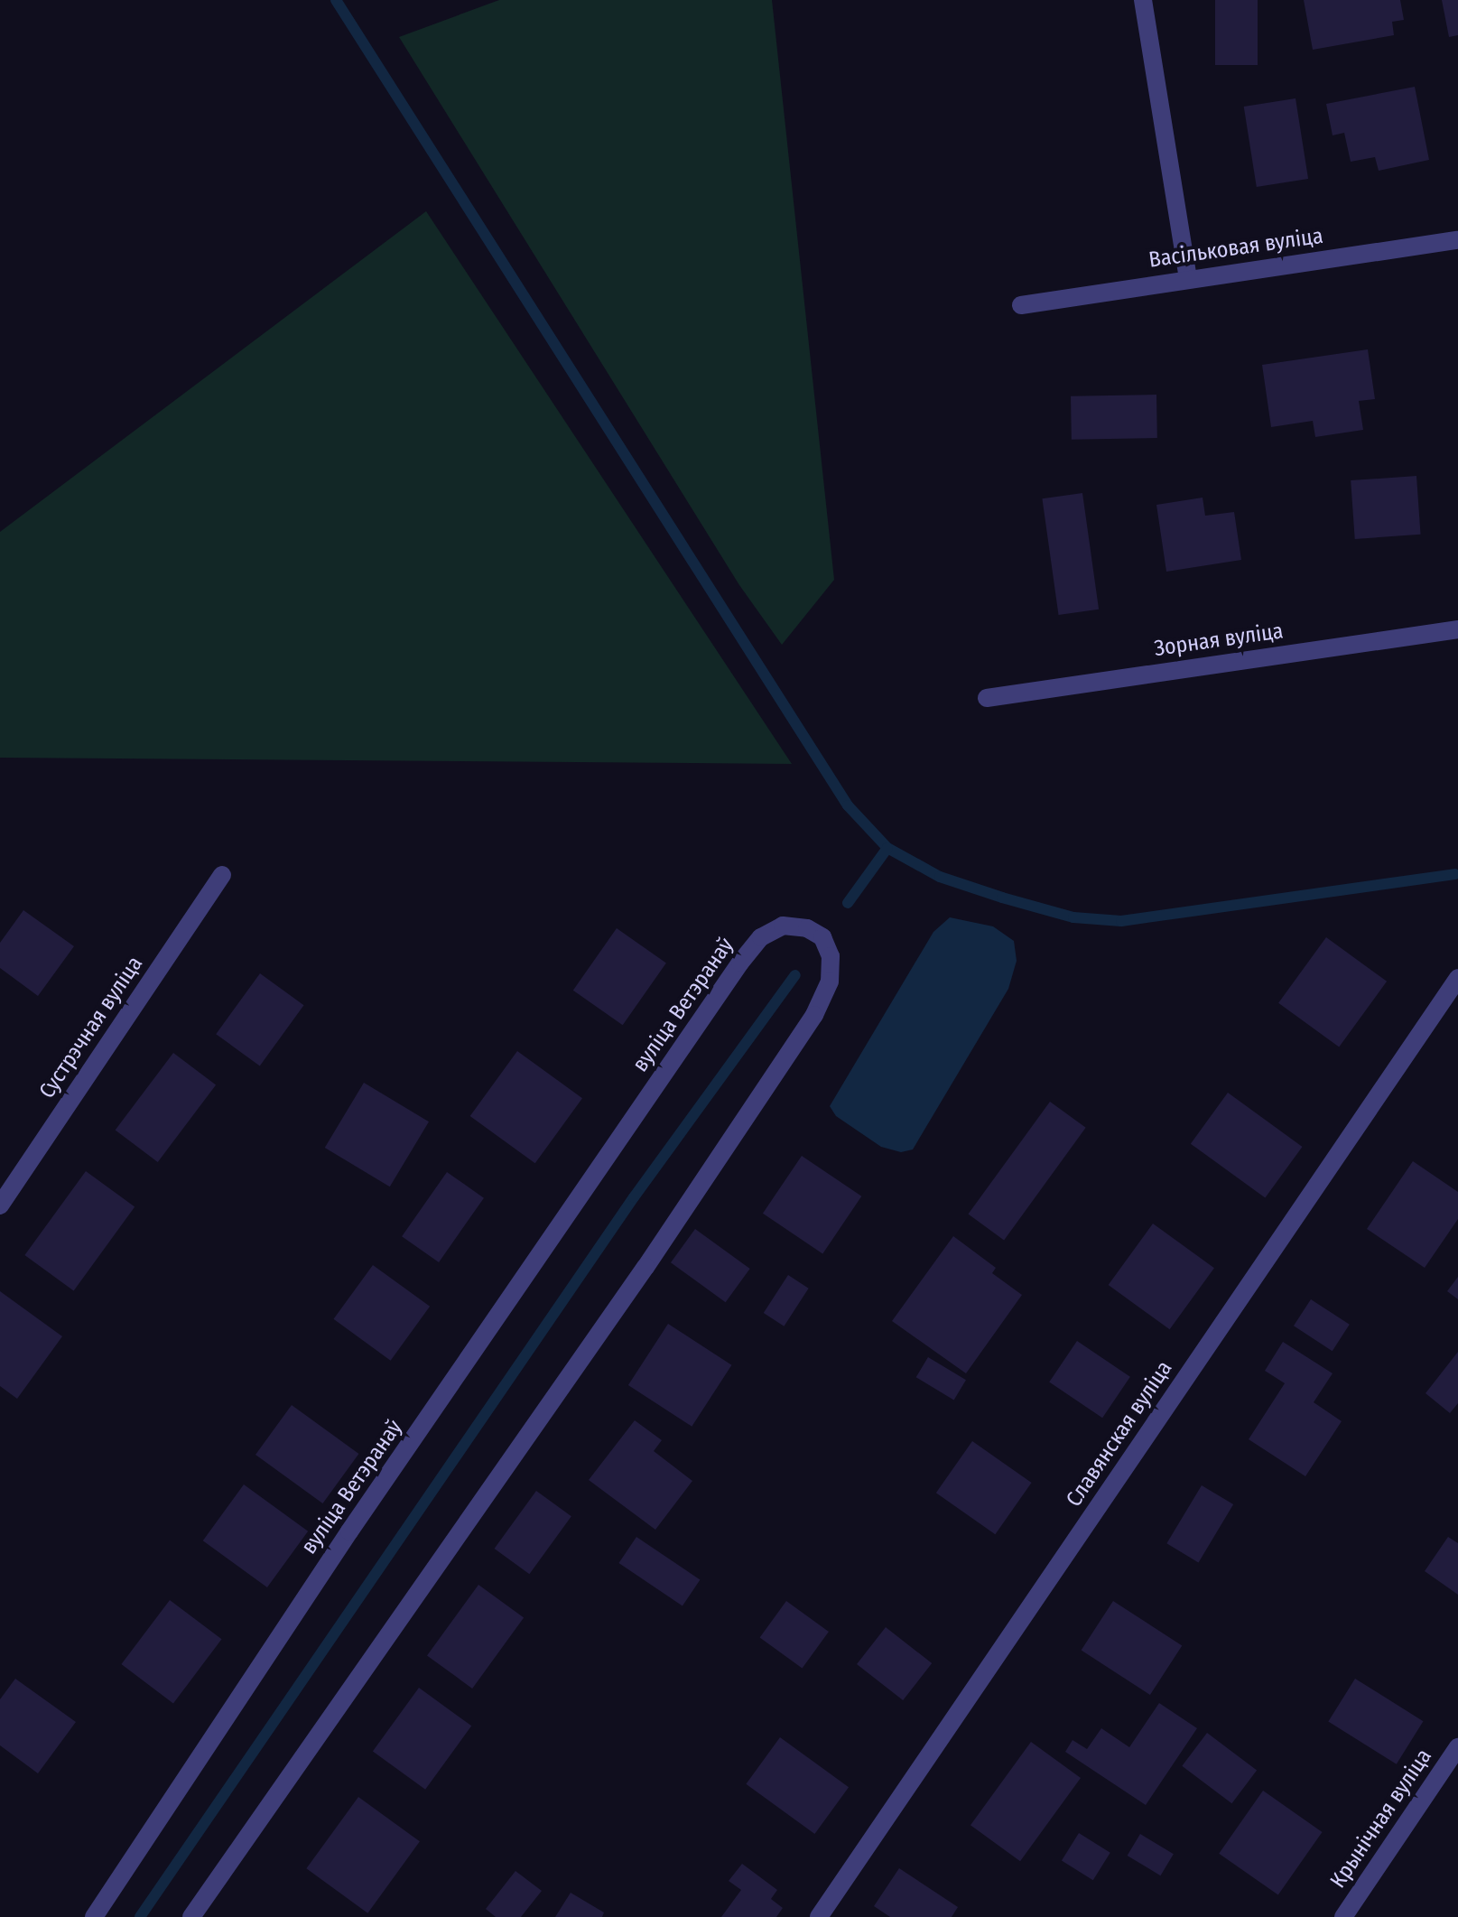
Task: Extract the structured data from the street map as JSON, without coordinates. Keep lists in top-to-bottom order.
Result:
{
  "streets": {
    "street": [
      "Васільковая вуліца",
      "Зорная вуліца",
      "вуліца Ветэранаў",
      "Сустрэчная вуліца",
      "Славянская вуліца",
      "Крынічная вуліца"
    ]
  }
}
